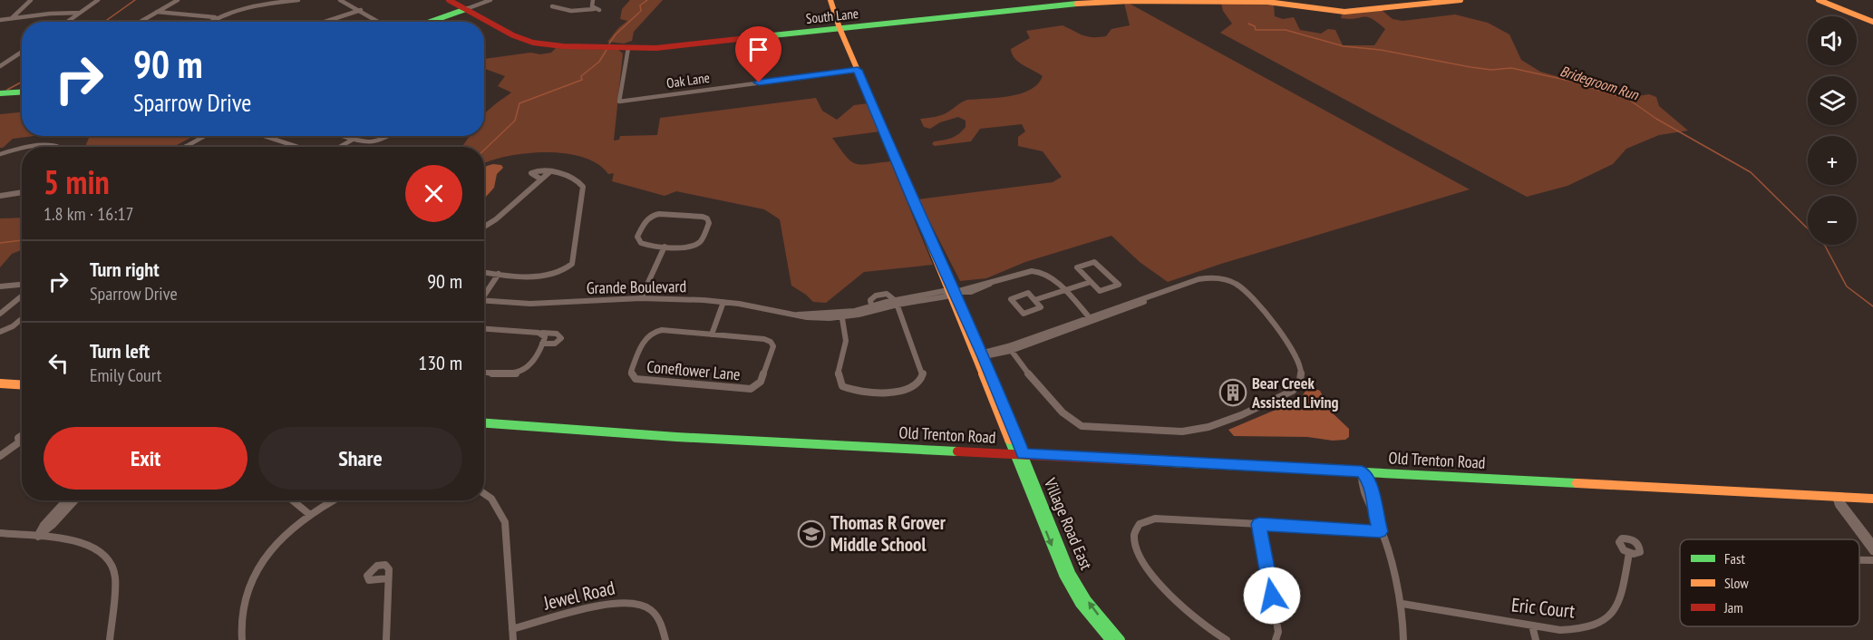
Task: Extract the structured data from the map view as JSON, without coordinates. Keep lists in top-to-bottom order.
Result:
{
  "streets": {
    "main road": ["South Lane", "Old Trenton Road", "Village Road East"],
    "street": [
      "Oak Lane",
      "Grande Boulevard",
      "Coneflower Lane",
      "Jewel Road",
      "Eric Court"
    ]
  },
  "crossings": [
    ["South Lane", "Oak Lane"],
    ["South Lane", "Village Road East"],
    ["Oak Lane", "Village Road East"],
    ["Grande Boulevard", "Village Road East"],
    ["Old Trenton Road", "Village Road East"]
  ],
  "water": ["Bridegroom Run"],
  "places": {
    "building": ["Bear Creek Assisted Living"],
    "school or university": ["Thomas R Grover Middle School"]
  },
  "legend": ["Fast", "Slow", "Jam"],
  "page": {
    "map_buttons": ["+", "−"],
    "turn": ["90 m", "Sparrow Drive"],
    "heading": ["5 min", "1.8 km · 16:17"],
    "list": [
      {
        "name": "Turn right",
        "note": "Sparrow Drive",
        "value": "90 m"
      },
      {
        "name": "Turn left",
        "note": "Emily Court",
        "value": "130 m"
      }
    ],
    "buttons": ["Exit", "Share"]
  }
}
